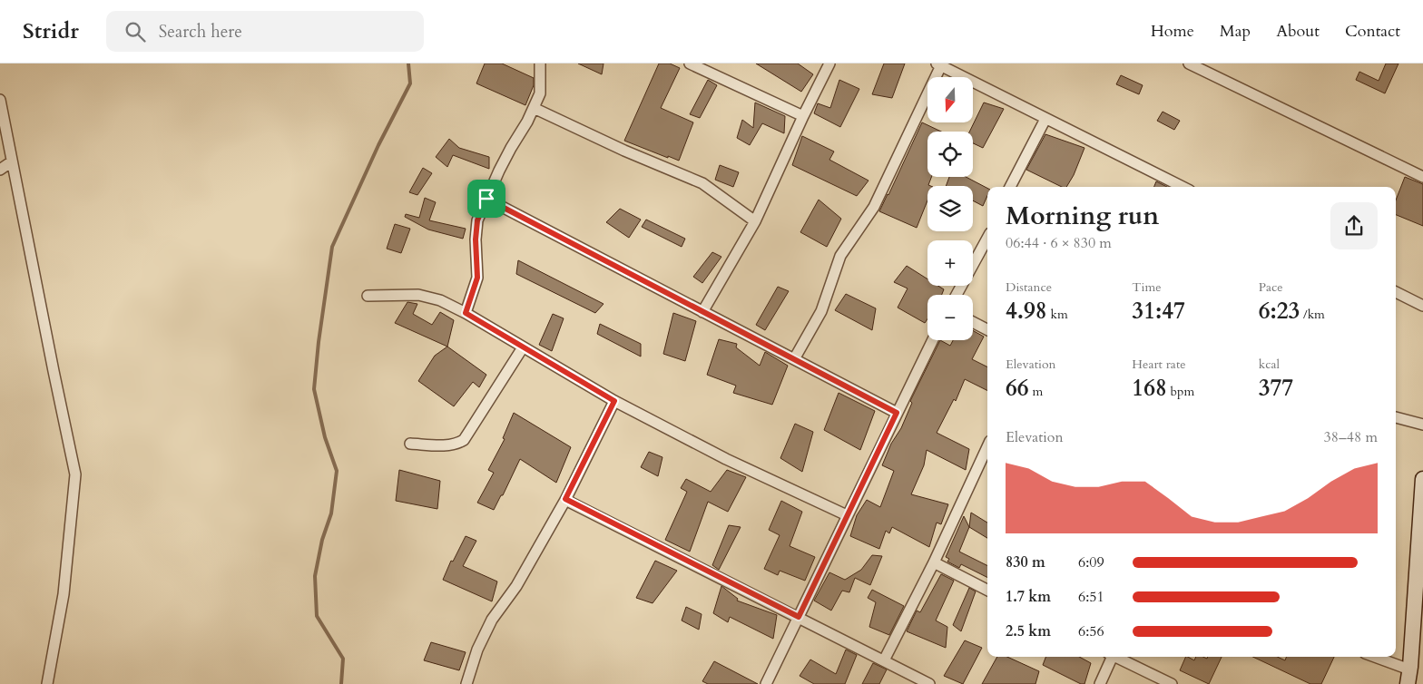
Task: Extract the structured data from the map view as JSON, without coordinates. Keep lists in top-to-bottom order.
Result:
{
  "north": "bottom",
  "page": {
    "header": "Stridr",
    "search": "Search here",
    "nav": [
      "Home",
      "Map",
      "About",
      "Contact"
    ],
    "map_buttons": ["+", "−"],
    "heading": ["Morning run", "06:44 · 6 × 830 m"],
    "stats": [
      ["Distance", "4.98 km"],
      ["Time", "31:47"],
      ["Pace", "6:23 /km"],
      ["Elevation", "66 m"],
      ["Heart rate", "168 bpm"],
      ["kcal", "377"]
    ],
    "chart": ["Elevation", "38–48 m"],
    "list": [
      {
        "name": "830 m",
        "note": "6:09"
      },
      {
        "name": "1.7 km",
        "note": "6:51"
      },
      {
        "name": "2.5 km",
        "note": "6:56"
      }
    ]
  }
}
